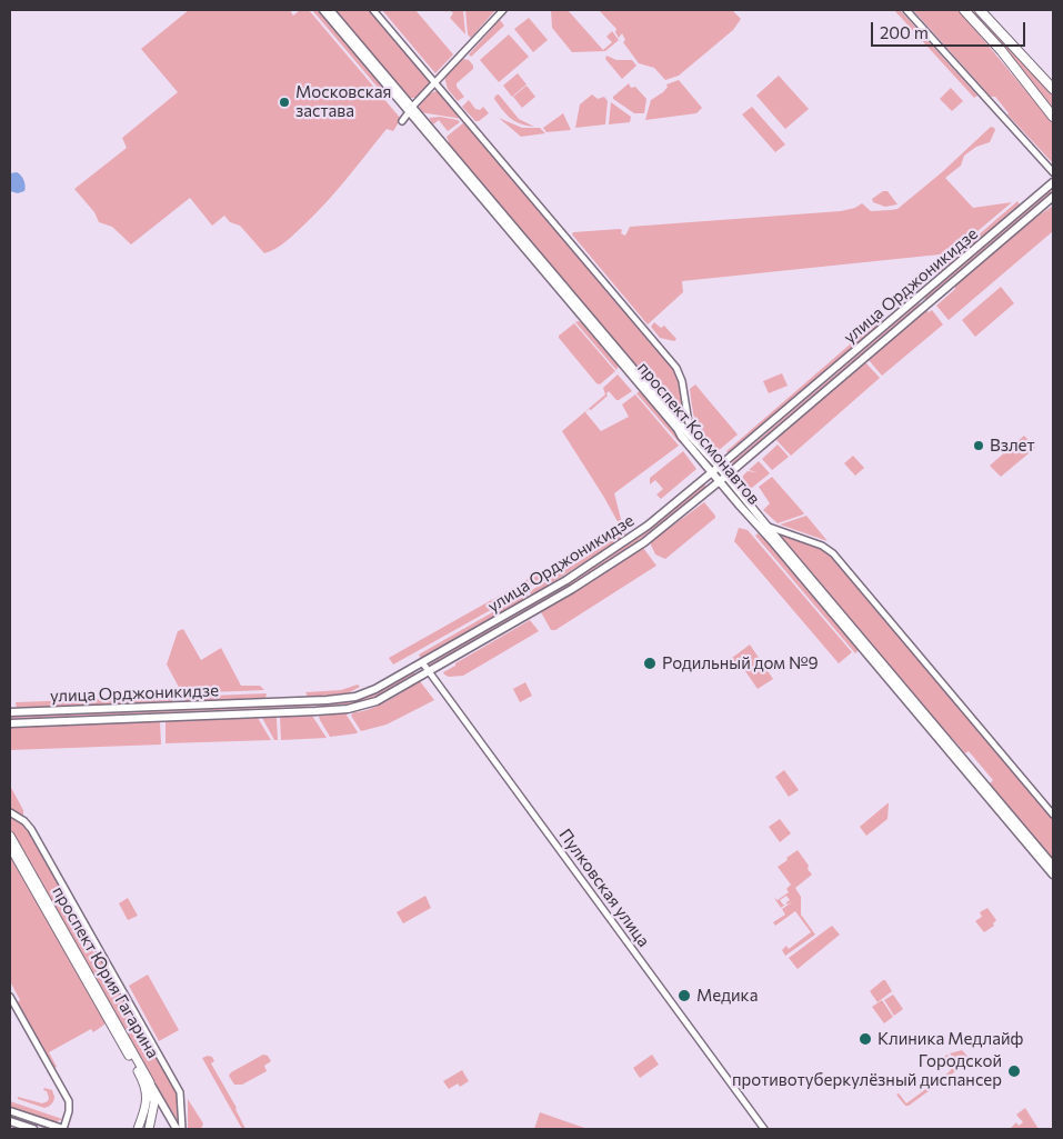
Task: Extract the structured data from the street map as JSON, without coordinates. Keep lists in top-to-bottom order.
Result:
{
  "streets": {
    "main road": ["проспект Юрия Гагарина"],
    "street": ["улица Орджоникидзе", "проспект Космонавтов", "Пулковская улица"]
  },
  "crossings": [
    ["улица Орджоникидзе", "проспект Космонавтов"],
    ["улица Орджоникидзе", "Пулковская улица"]
  ],
  "places": [
    "Московская застава",
    "Взлет",
    "Родильный дом №9",
    "Медика",
    "Клиника Медлайф",
    "Городской противотуберкулёзный диспансер"
  ],
  "scale_bar": "200 m"
}
